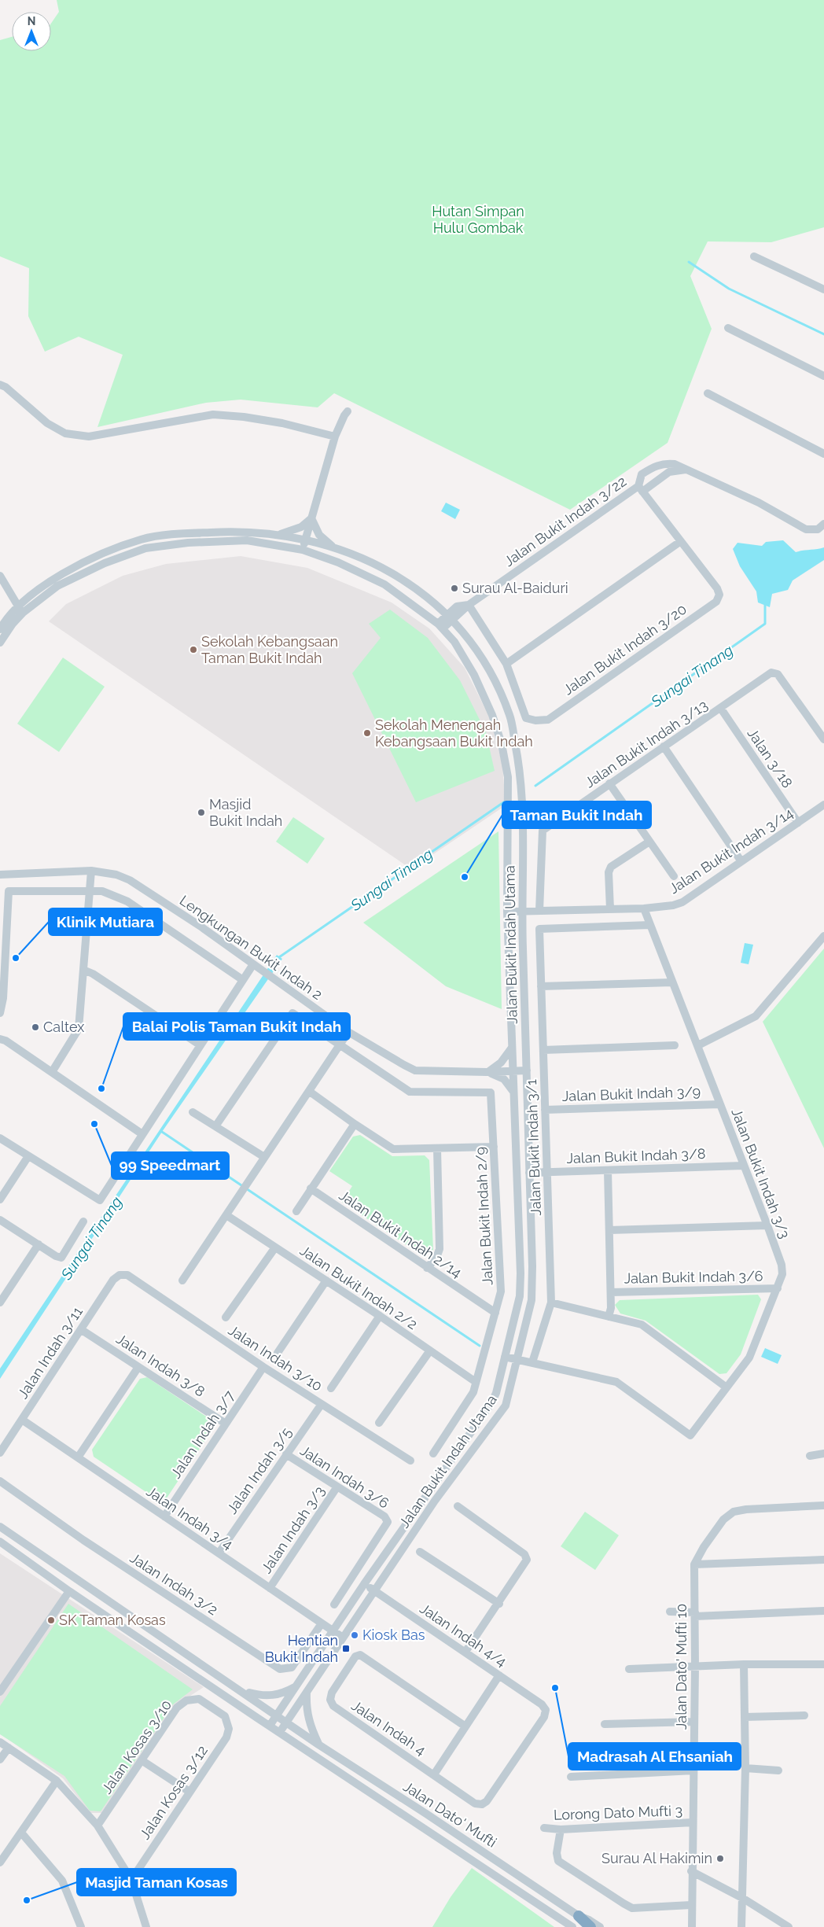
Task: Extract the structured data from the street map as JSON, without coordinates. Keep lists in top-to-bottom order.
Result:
{
  "streets": {
    "street": [
      "Jalan Bukit Indah 3/22",
      "Jalan Bukit Indah 3/20",
      "Jalan Bukit Indah 3/13",
      "Jalan 3/18",
      "Jalan Bukit Indah 3/14",
      "Jalan Bukit Indah Utama",
      "Lengkungan Bukit Indah 2",
      "Jalan Bukit Indah 3/9",
      "Jalan Bukit Indah 3/1",
      "Jalan Bukit Indah 3/8",
      "Jalan Bukit Indah 3/3",
      "Jalan Bukit Indah 2/9",
      "Jalan Bukit Indah 2/14",
      "Jalan Bukit Indah 3/6",
      "Jalan Bukit Indah 2/2",
      "Jalan Indah 3/11",
      "Jalan Indah 3/10",
      "Jalan Indah 3/8",
      "Jalan Indah 3/7",
      "Jalan Indah 3/5",
      "Jalan Indah 3/6",
      "Jalan Indah 3/4",
      "Jalan Indah 3/3",
      "Jalan Indah 3/2",
      "Jalan Indah 4/4",
      "Jalan Dato' Mufti 10",
      "Jalan Indah 4",
      "Jalan Kosas 3/10",
      "Jalan Kosas 3/12",
      "Lorong Dato Mufti 3",
      "Jalan Dato' Mufti"
    ]
  },
  "crossings": [
    ["Jalan Bukit Indah 3/22", "Jalan Bukit Indah Utama"],
    ["Jalan Bukit Indah 3/13", "Jalan 3/18"],
    ["Jalan Bukit Indah 3/13", "Jalan Bukit Indah 3/14"],
    ["Jalan 3/18", "Jalan Bukit Indah 3/14"],
    ["Jalan Bukit Indah 3/14", "Jalan Bukit Indah Utama"],
    ["Jalan Bukit Indah 3/14", "Jalan Bukit Indah 3/3"],
    ["Jalan Bukit Indah Utama", "Lengkungan Bukit Indah 2"],
    ["Jalan Bukit Indah Utama", "Jalan Bukit Indah 3/8"],
    ["Jalan Bukit Indah Utama", "Jalan Indah 3/4"],
    ["Jalan Bukit Indah Utama", "Jalan Indah 4/4"],
    ["Jalan Bukit Indah Utama", "Jalan Dato' Mufti"],
    ["Jalan Bukit Indah 3/9", "Jalan Bukit Indah 3/1"],
    ["Jalan Bukit Indah 3/9", "Jalan Bukit Indah 3/3"],
    ["Jalan Bukit Indah 3/1", "Jalan Bukit Indah 3/8"],
    ["Jalan Bukit Indah 3/1", "Jalan Bukit Indah 3/3"],
    ["Jalan Bukit Indah 3/8", "Jalan Bukit Indah 3/3"],
    ["Jalan Bukit Indah 3/3", "Jalan Bukit Indah 3/6"],
    ["Jalan Bukit Indah 2/9", "Jalan Bukit Indah 2/14"],
    ["Jalan Bukit Indah 2/9", "Jalan Bukit Indah 2/2"],
    ["Jalan Indah 3/11", "Jalan Indah 3/10"],
    ["Jalan Indah 3/11", "Jalan Indah 3/8"],
    ["Jalan Indah 3/11", "Jalan Indah 3/4"],
    ["Jalan Indah 3/10", "Jalan Indah 3/7"],
    ["Jalan Indah 3/10", "Jalan Indah 3/5"],
    ["Jalan Indah 3/8", "Jalan Indah 3/7"],
    ["Jalan Indah 3/7", "Jalan Indah 3/4"],
    ["Jalan Indah 3/5", "Jalan Indah 3/6"],
    ["Jalan Indah 3/5", "Jalan Indah 3/4"],
    ["Jalan Indah 3/6", "Jalan Indah 3/3"],
    ["Jalan Indah 3/4", "Jalan Indah 3/3"],
    ["Jalan Indah 3/4", "Jalan Indah 3/2"],
    ["Jalan Indah 4/4", "Jalan Indah 4"],
    ["Jalan Dato' Mufti 10", "Lorong Dato Mufti 3"],
    ["Jalan Kosas 3/10", "Jalan Kosas 3/12"]
  ],
  "water": ["Sungai Tinang"],
  "parks": ["Hutan Simpan Hulu Gombak"],
  "places": {
    "other": [
      "Surau Al-Baiduri",
      "Sekolah Kebangsaan Taman Bukit Indah",
      "Sekolah Menengah Kebangsaan Bukit Indah",
      "Masjid Bukit Indah",
      "Taman Bukit Indah",
      "Klinik Mutiara",
      "Caltex",
      "Balai Polis Taman Bukit Indah",
      "99 Speedmart",
      "SK Taman Kosas",
      "Kiosk Bas",
      "Madrasah Al Ehsaniah",
      "Surau Al Hakimin",
      "Masjid Taman Kosas"
    ],
    "transit": ["Hentian Bukit Indah"]
  },
  "north": "top"
}
